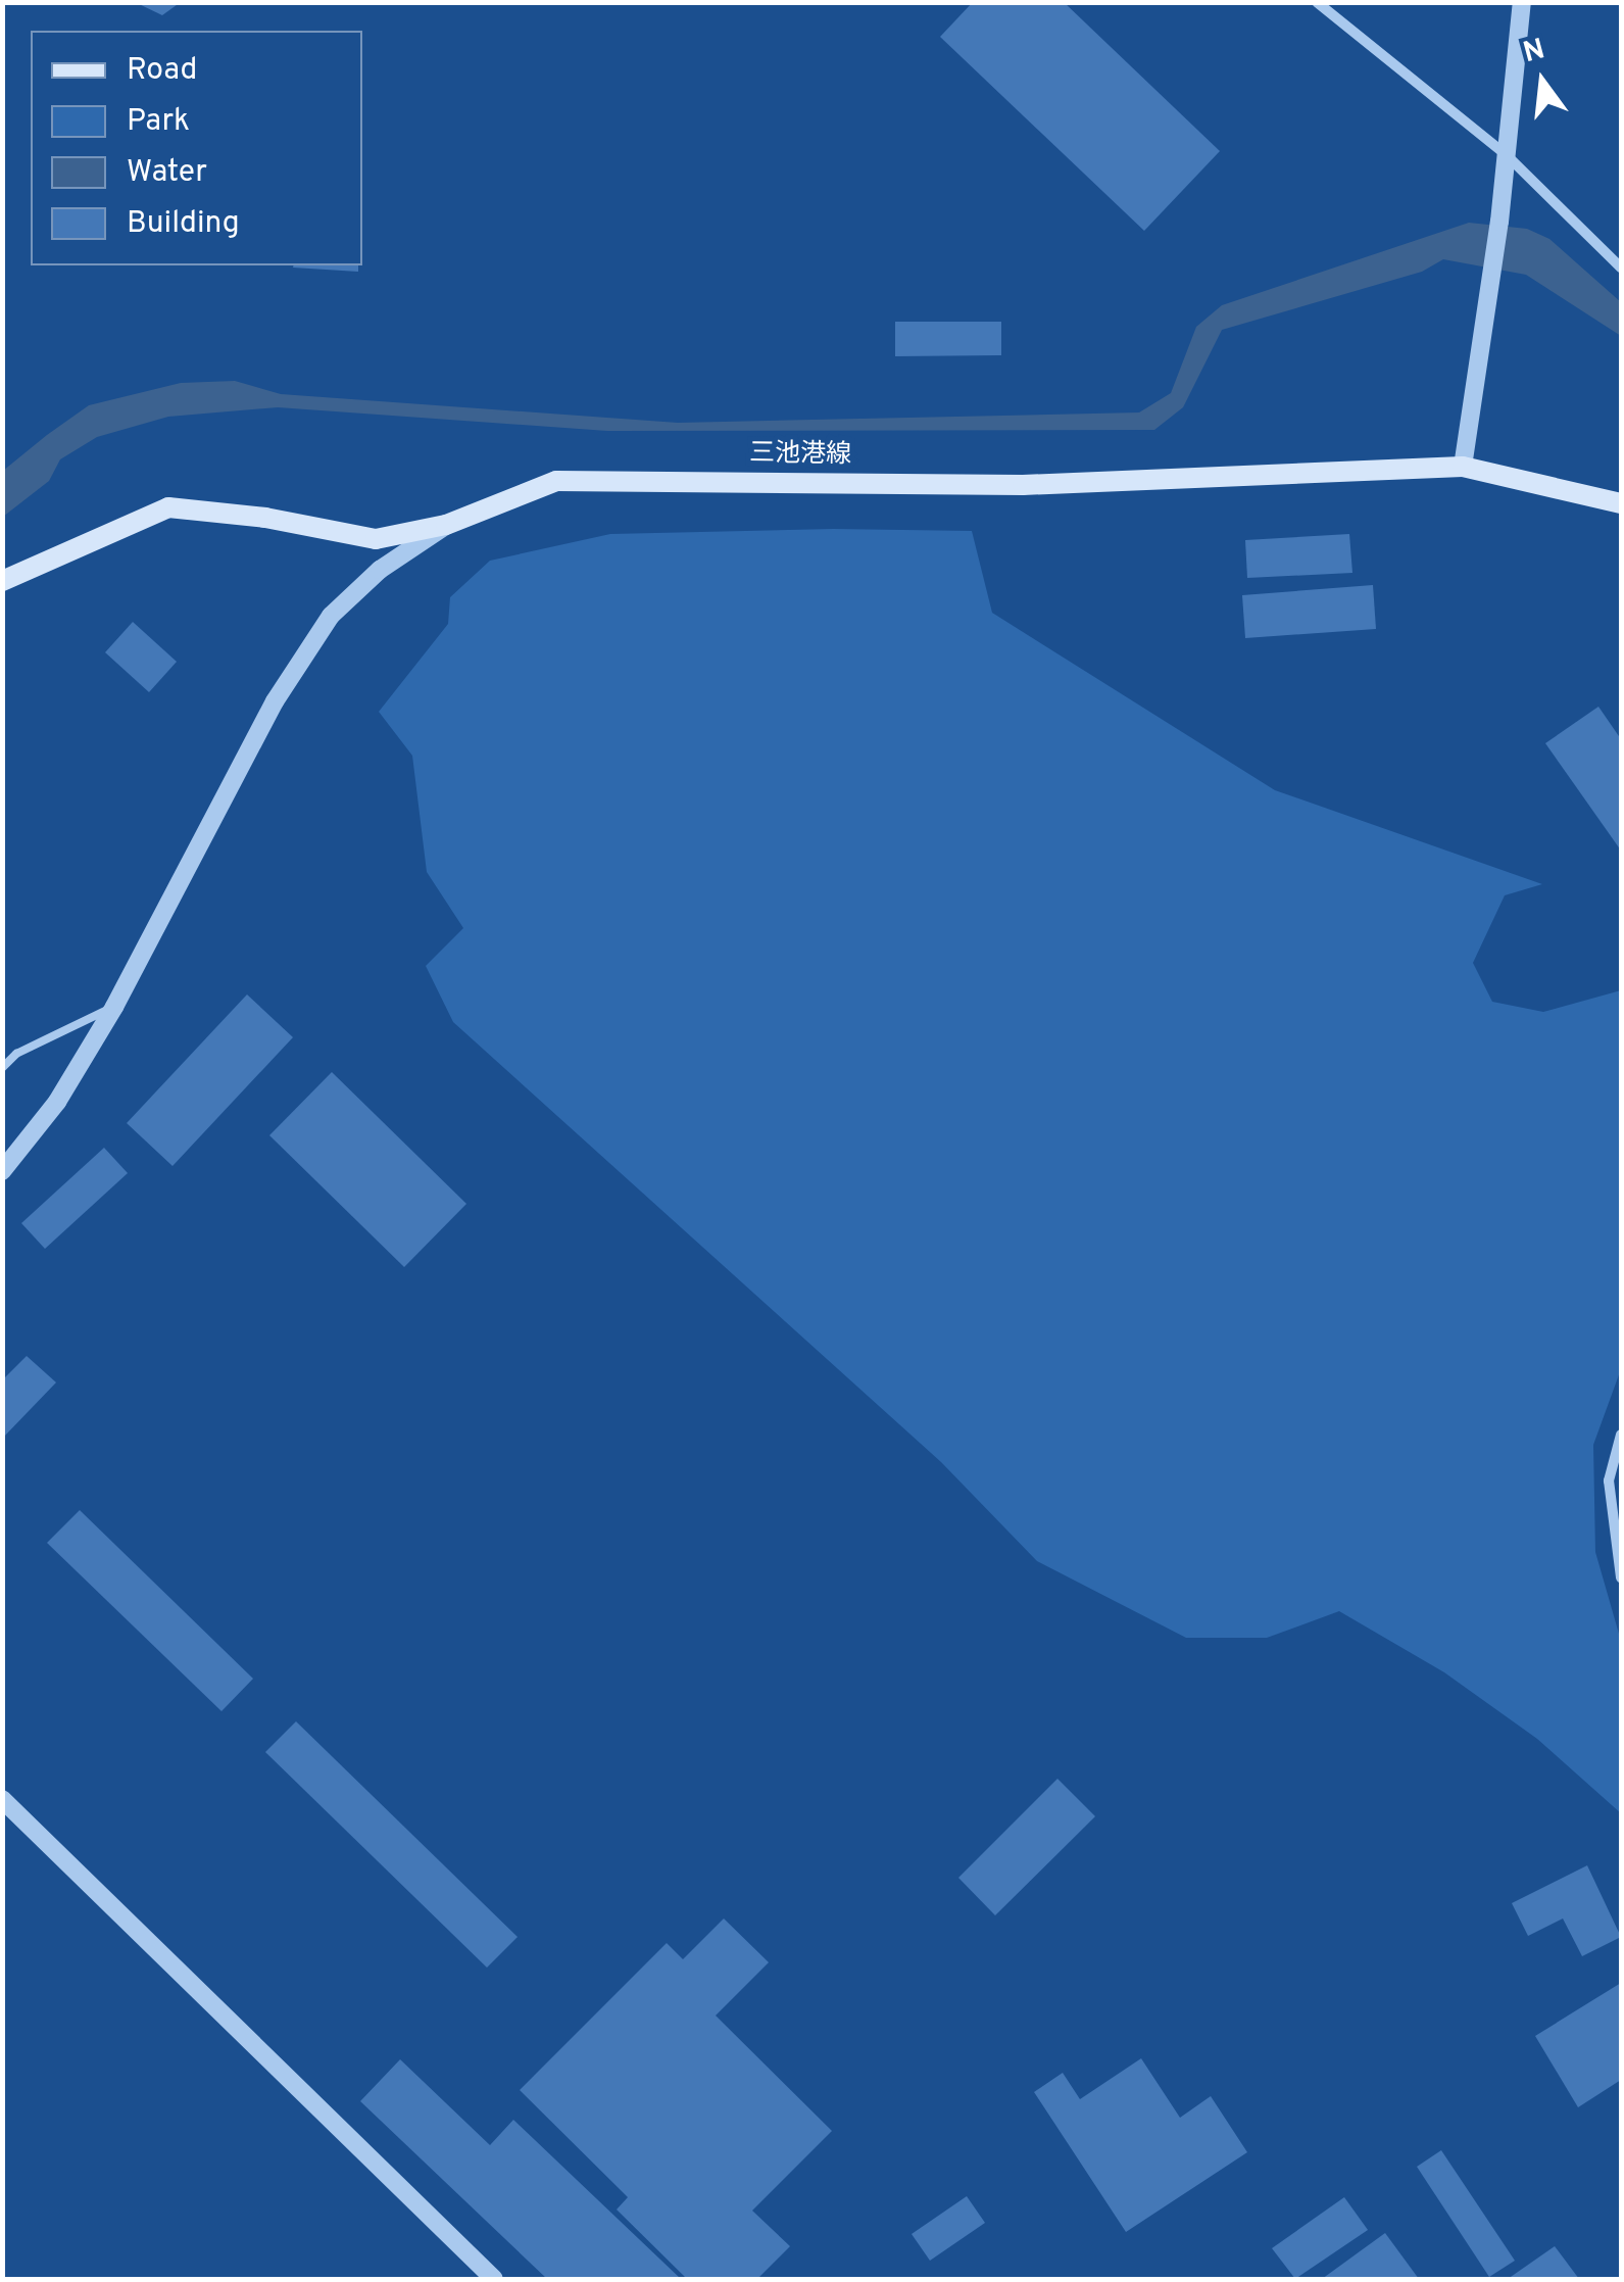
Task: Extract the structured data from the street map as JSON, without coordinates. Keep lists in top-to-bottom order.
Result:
{
  "streets": {
    "main road": ["三池港線"]
  },
  "legend": [
    "Road",
    "Park",
    "Water",
    "Building"
  ],
  "north": "top"
}
